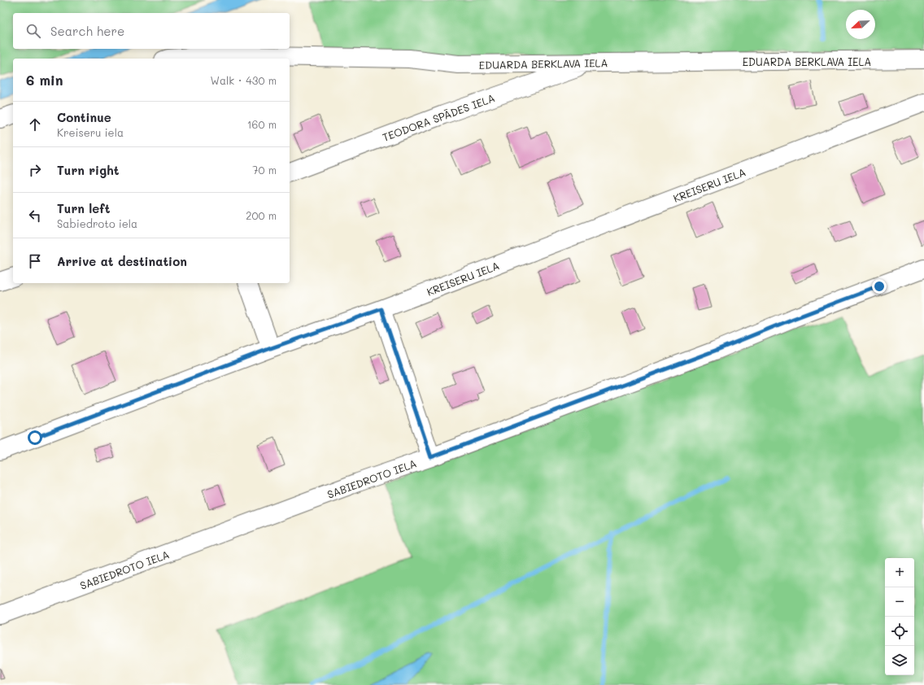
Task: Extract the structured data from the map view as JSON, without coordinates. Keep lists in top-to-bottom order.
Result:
{
  "streets": {
    "street": [
      "EDUARDA BERKLAVA IELA",
      "TEODORA SPĀDES IELA",
      "KREISERU IELA",
      "SABIEDROTO IELA"
    ]
  },
  "crossings": [
    ["EDUARDA BERKLAVA IELA", "TEODORA SPĀDES IELA"]
  ],
  "north": "bottom left",
  "page": {
    "search": "Search here",
    "heading": ["6 min", "Walk · 430 m"],
    "list": [
      ["Continue", "Kreiseru iela", "160 m"],
      ["Turn right", "70 m"],
      ["Turn left", "Sabiedroto iela", "200 m"],
      "Arrive at destination"
    ],
    "map_buttons": ["+", "−"]
  }
}
